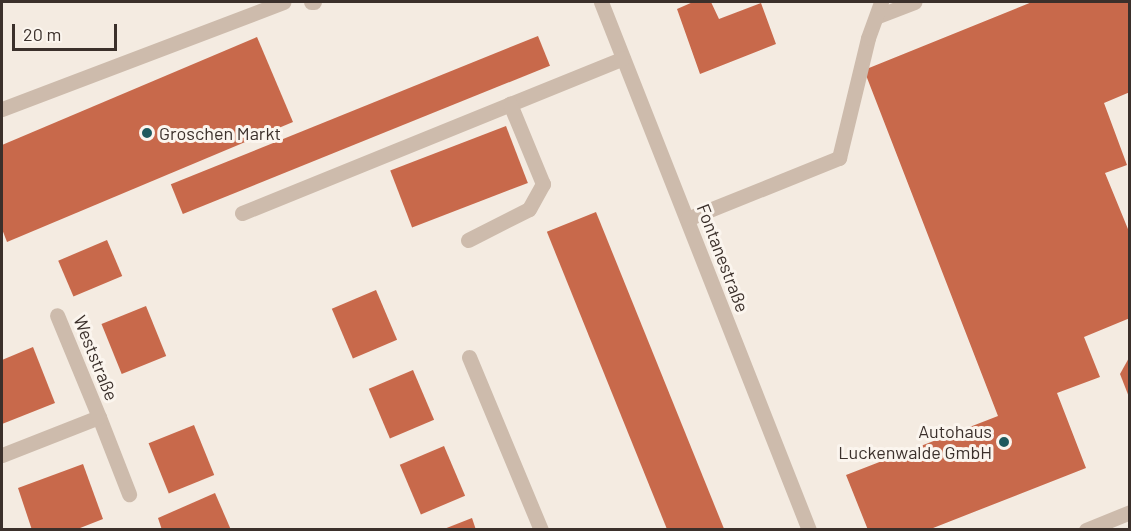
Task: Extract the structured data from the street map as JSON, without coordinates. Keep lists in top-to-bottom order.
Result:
{
  "streets": {
    "street": ["Fontanestraße", "Weststraße"]
  },
  "places": ["Groschen Markt", "Autohaus Luckenwalde GmbH"],
  "scale_bar": "20 m"
}
